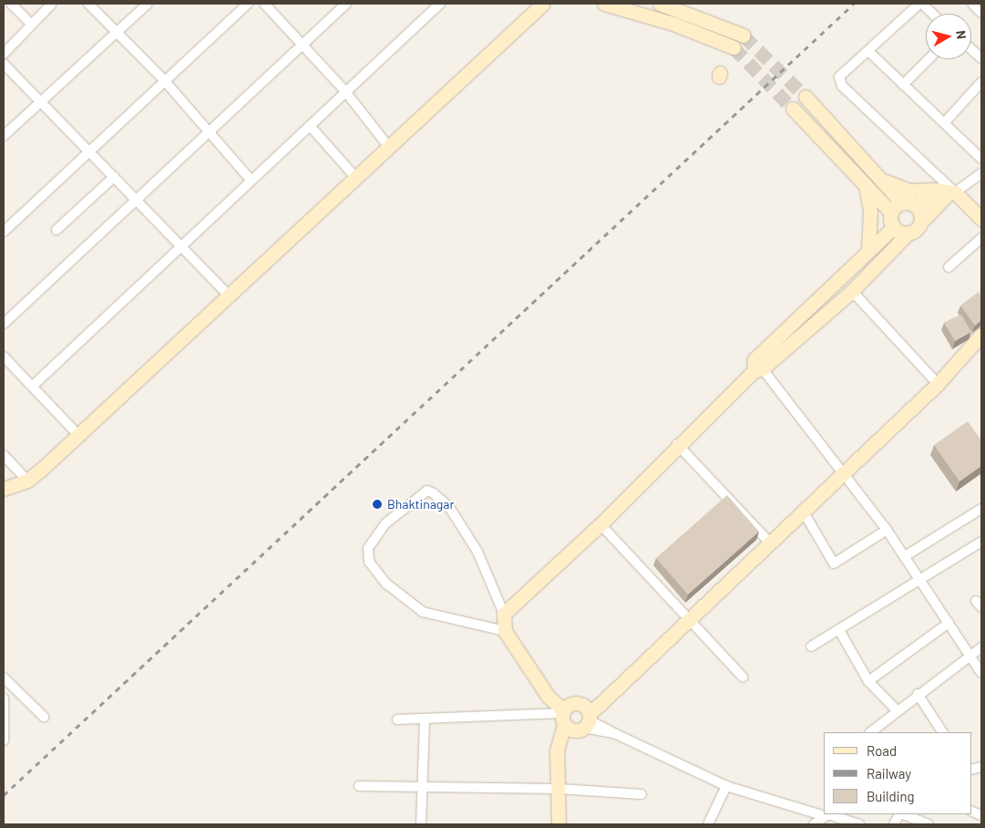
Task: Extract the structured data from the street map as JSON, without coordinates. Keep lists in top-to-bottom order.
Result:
{
  "places": ["Bhaktinagar"],
  "legend": ["Road", "Railway", "Building"],
  "north": "right"
}
